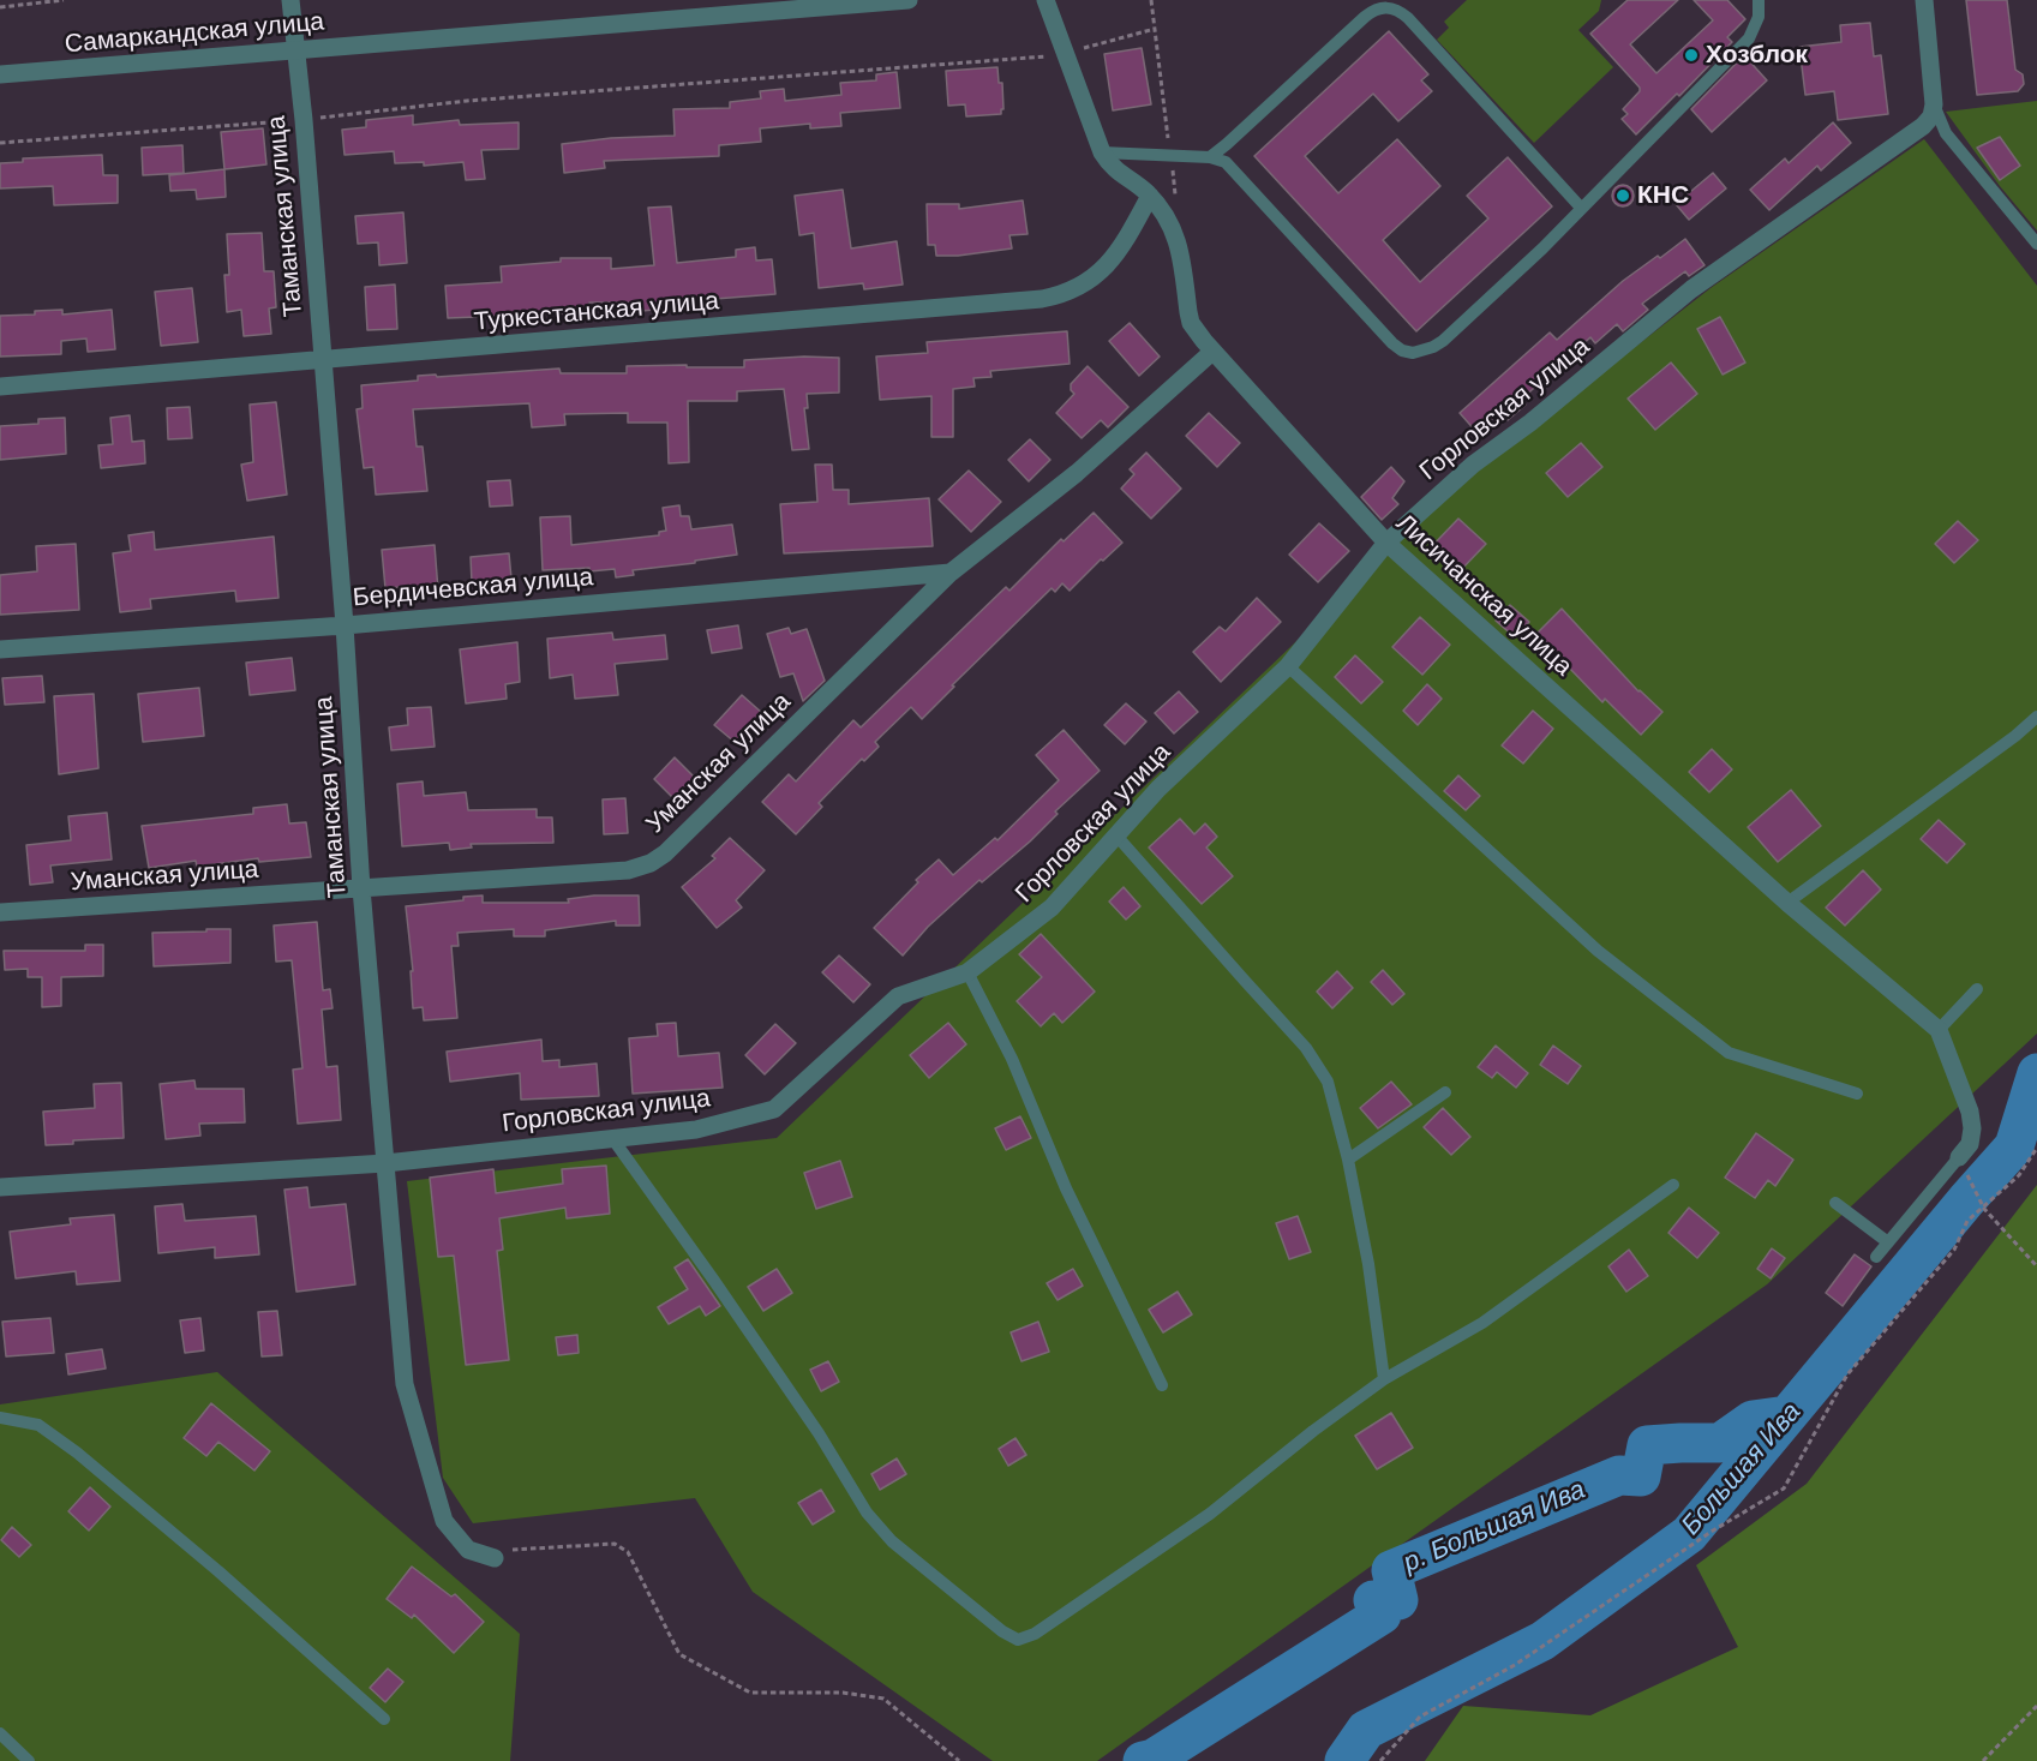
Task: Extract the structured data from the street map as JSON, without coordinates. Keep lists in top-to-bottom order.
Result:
{
  "streets": {
    "street": [
      "Самаркандская улица",
      "Таманская улица",
      "Туркестанская улица",
      "Горловская улица",
      "Бердичевская улица",
      "Лисичанская улица",
      "Уманская улица"
    ]
  },
  "crossings": [
    ["Самаркандская улица", "Таманская улица"],
    ["Таманская улица", "Туркестанская улица"],
    ["Таманская улица", "Горловская улица"],
    ["Таманская улица", "Бердичевская улица"],
    ["Таманская улица", "Уманская улица"],
    ["Туркестанская улица", "Лисичанская улица"],
    ["Горловская улица", "Лисичанская улица"],
    ["Бердичевская улица", "Уманская улица"],
    ["Лисичанская улица", "Уманская улица"]
  ],
  "water": ["Большая Ива", "р. Большая Ива"],
  "places": ["Хозблок", "КНС"]
}
